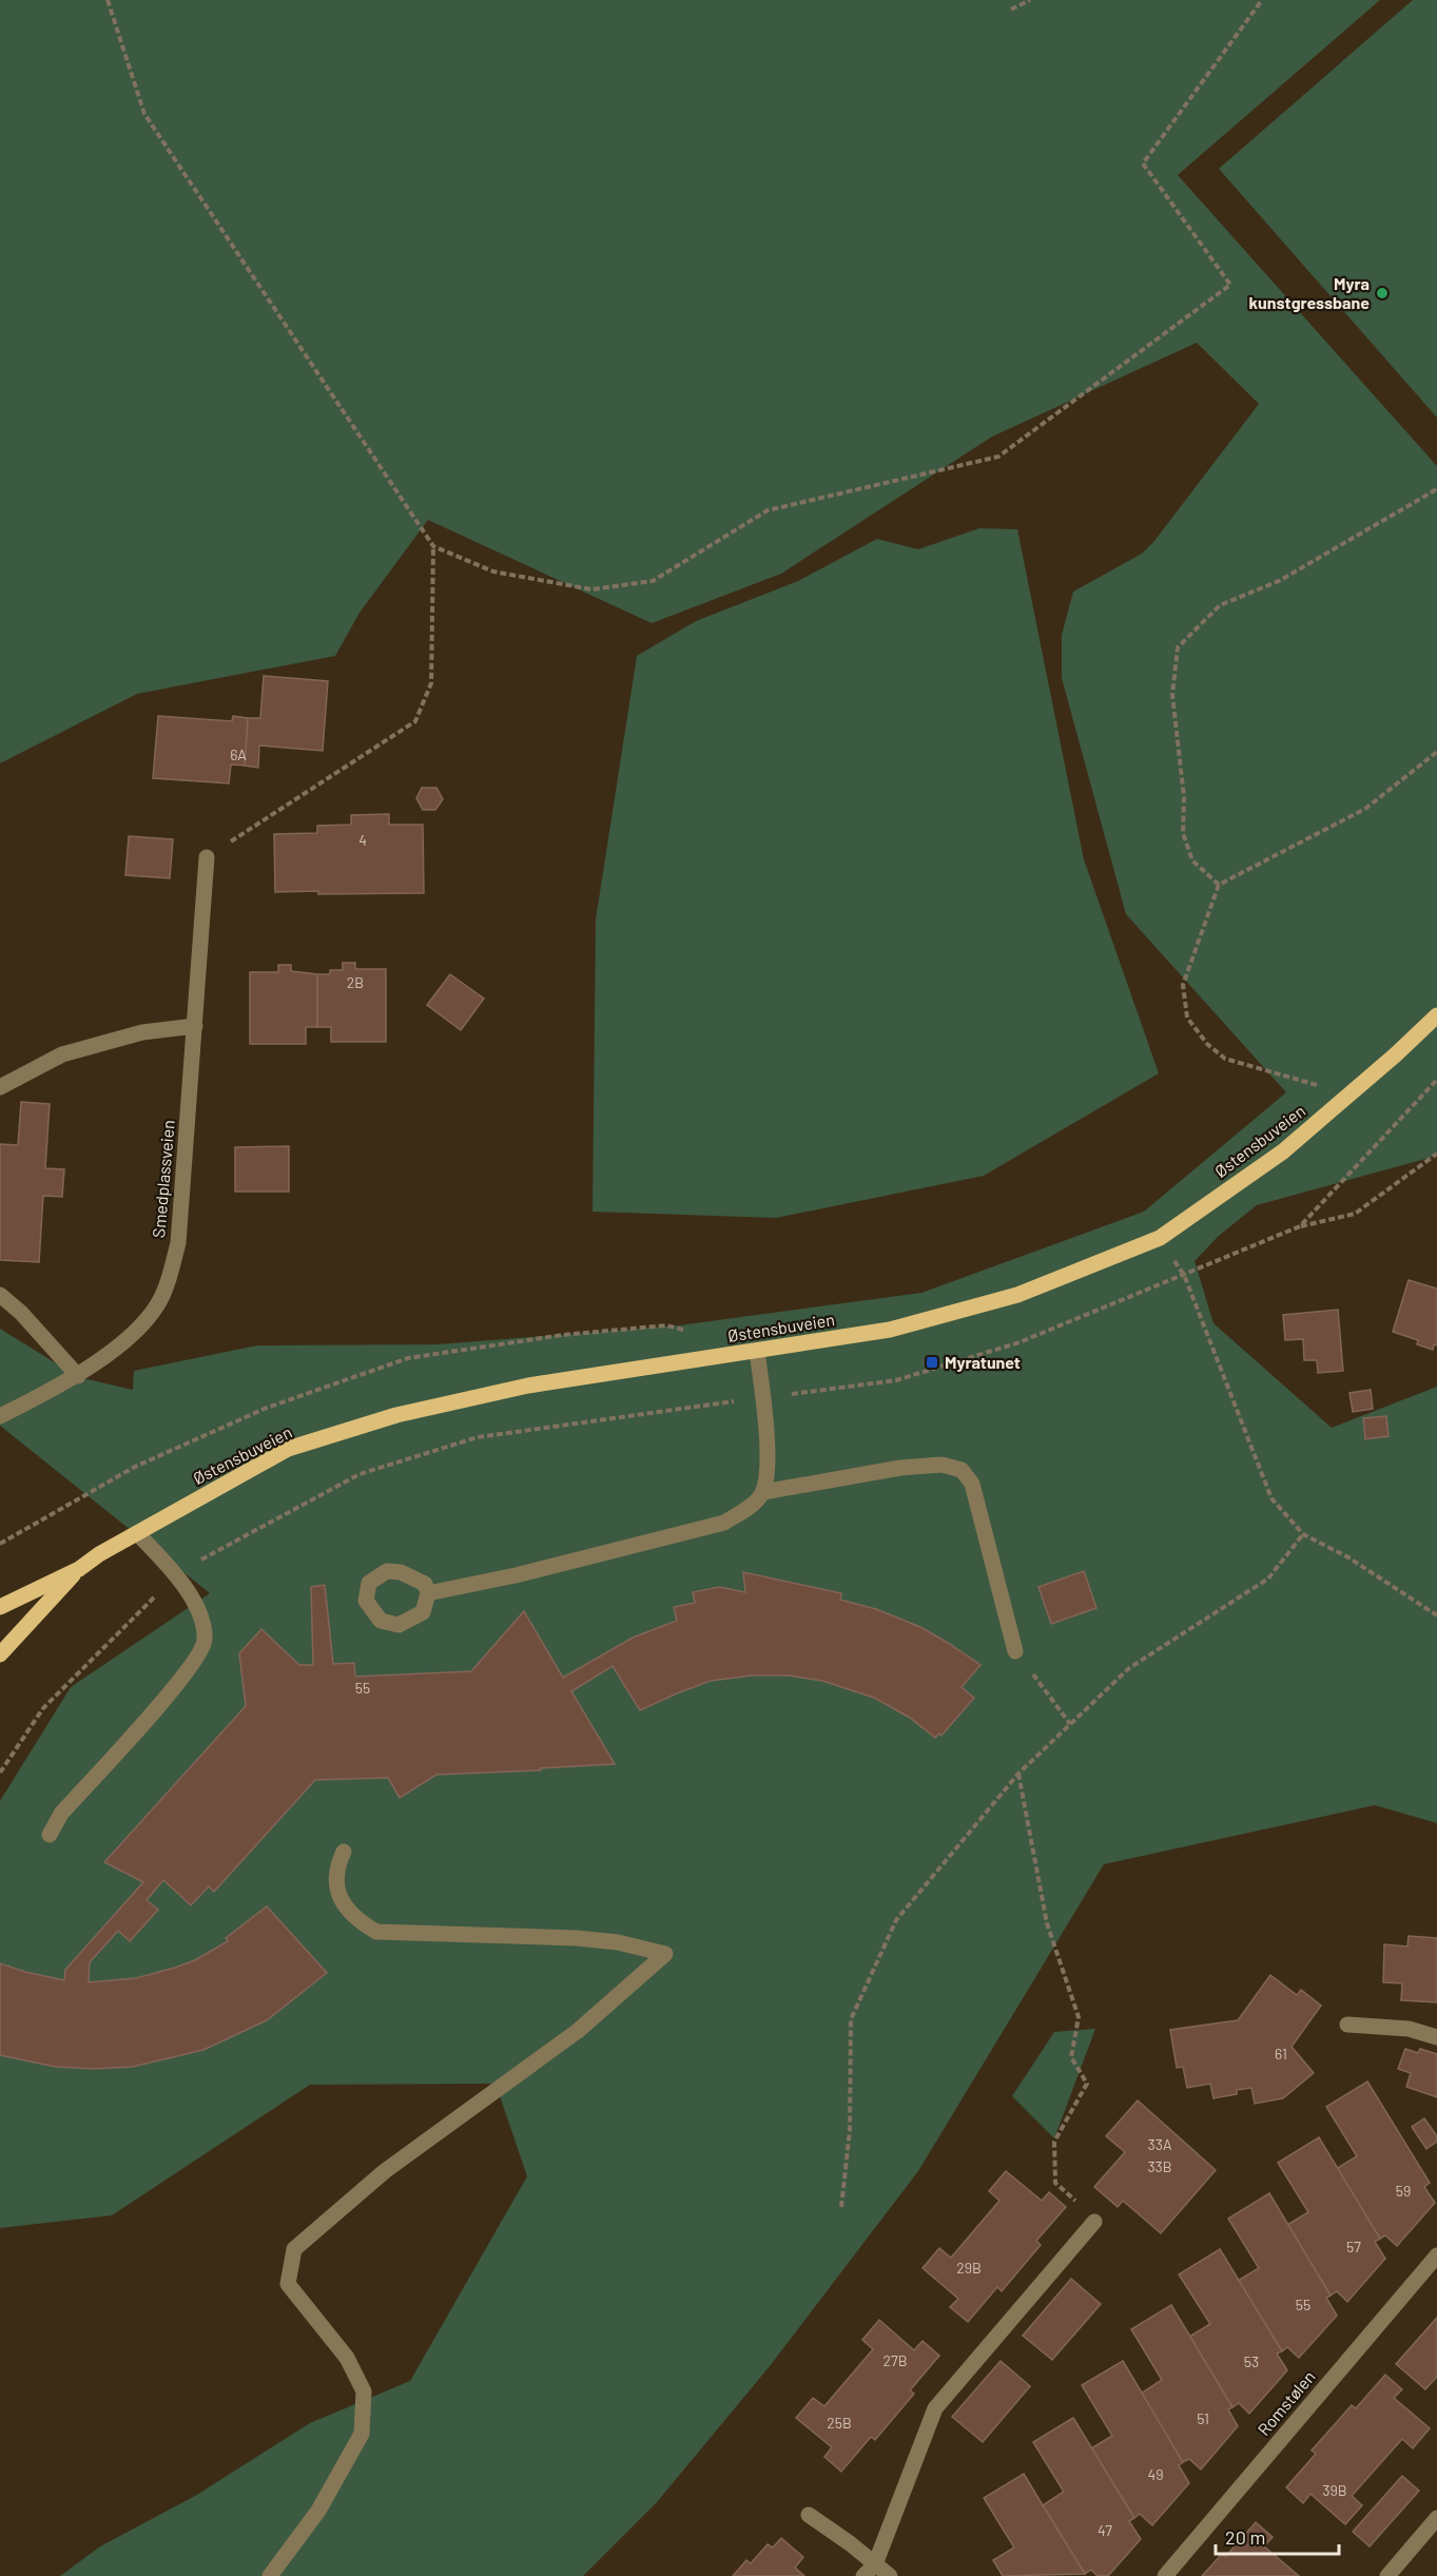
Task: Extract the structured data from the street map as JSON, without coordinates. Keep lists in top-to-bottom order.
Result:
{
  "streets": {
    "main road": ["Østensbuveien"],
    "street": ["Smedplassveien", "Romstølen"]
  },
  "places": {
    "other": ["Myra kunstgressbane"],
    "transit": ["Myratunet"]
  },
  "house_numbers": [
    "6A",
    "4",
    "2B",
    "55",
    "61",
    "33A",
    "33B",
    "59",
    "57",
    "29B",
    "55",
    "27B",
    "53",
    "51",
    "25B",
    "49",
    "39B",
    "47"
  ],
  "scale_bar": "20 m"
}
